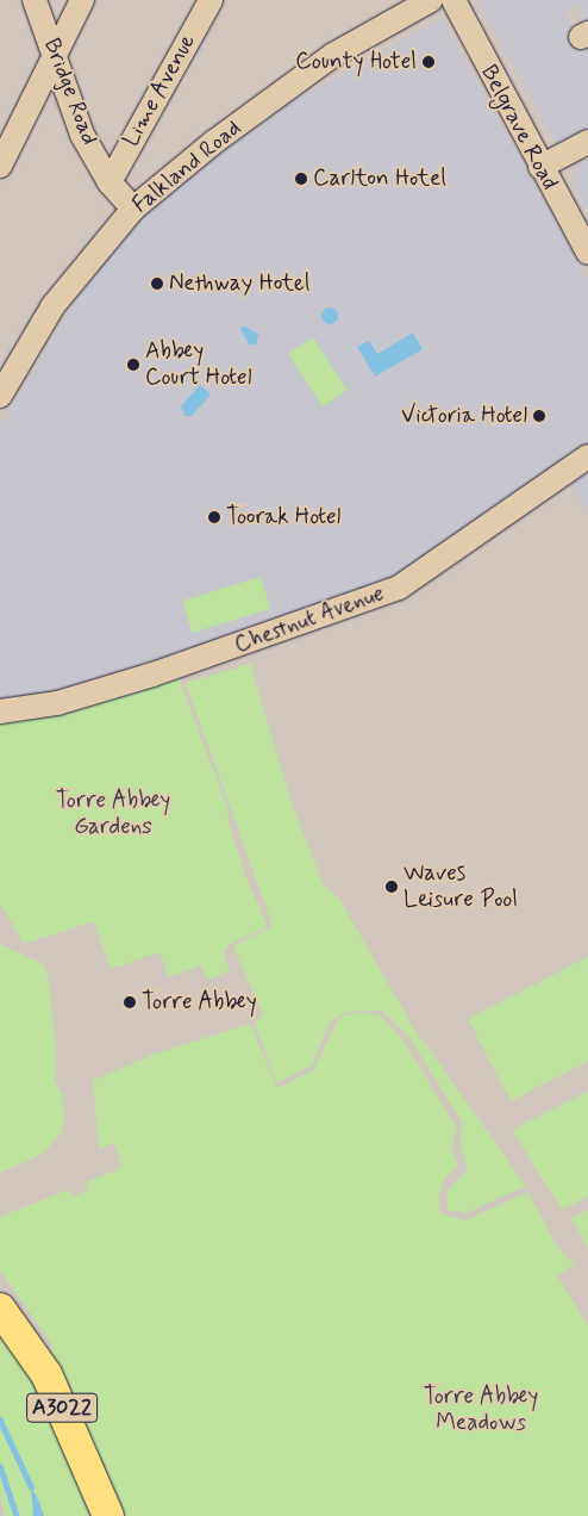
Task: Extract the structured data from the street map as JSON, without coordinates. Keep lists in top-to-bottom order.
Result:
{
  "streets": {
    "main road": ["A3022"],
    "street": [
      "Lime Avenue",
      "Bridge Road",
      "Belgrave Road",
      "Falkland Road",
      "Chestnut Avenue"
    ]
  },
  "crossings": [
    ["Lime Avenue", "Bridge Road"],
    ["Bridge Road", "Falkland Road"]
  ],
  "parks": ["Torre Abbey Gardens", "Torre Abbey Meadows"],
  "places": [
    "County Hotel",
    "Carlton Hotel",
    "Nethway Hotel",
    "Abbey Court Hotel",
    "Victoria Hotel",
    "Toorak Hotel",
    "Waves Leisure Pool",
    "Torre Abbey"
  ]
}
